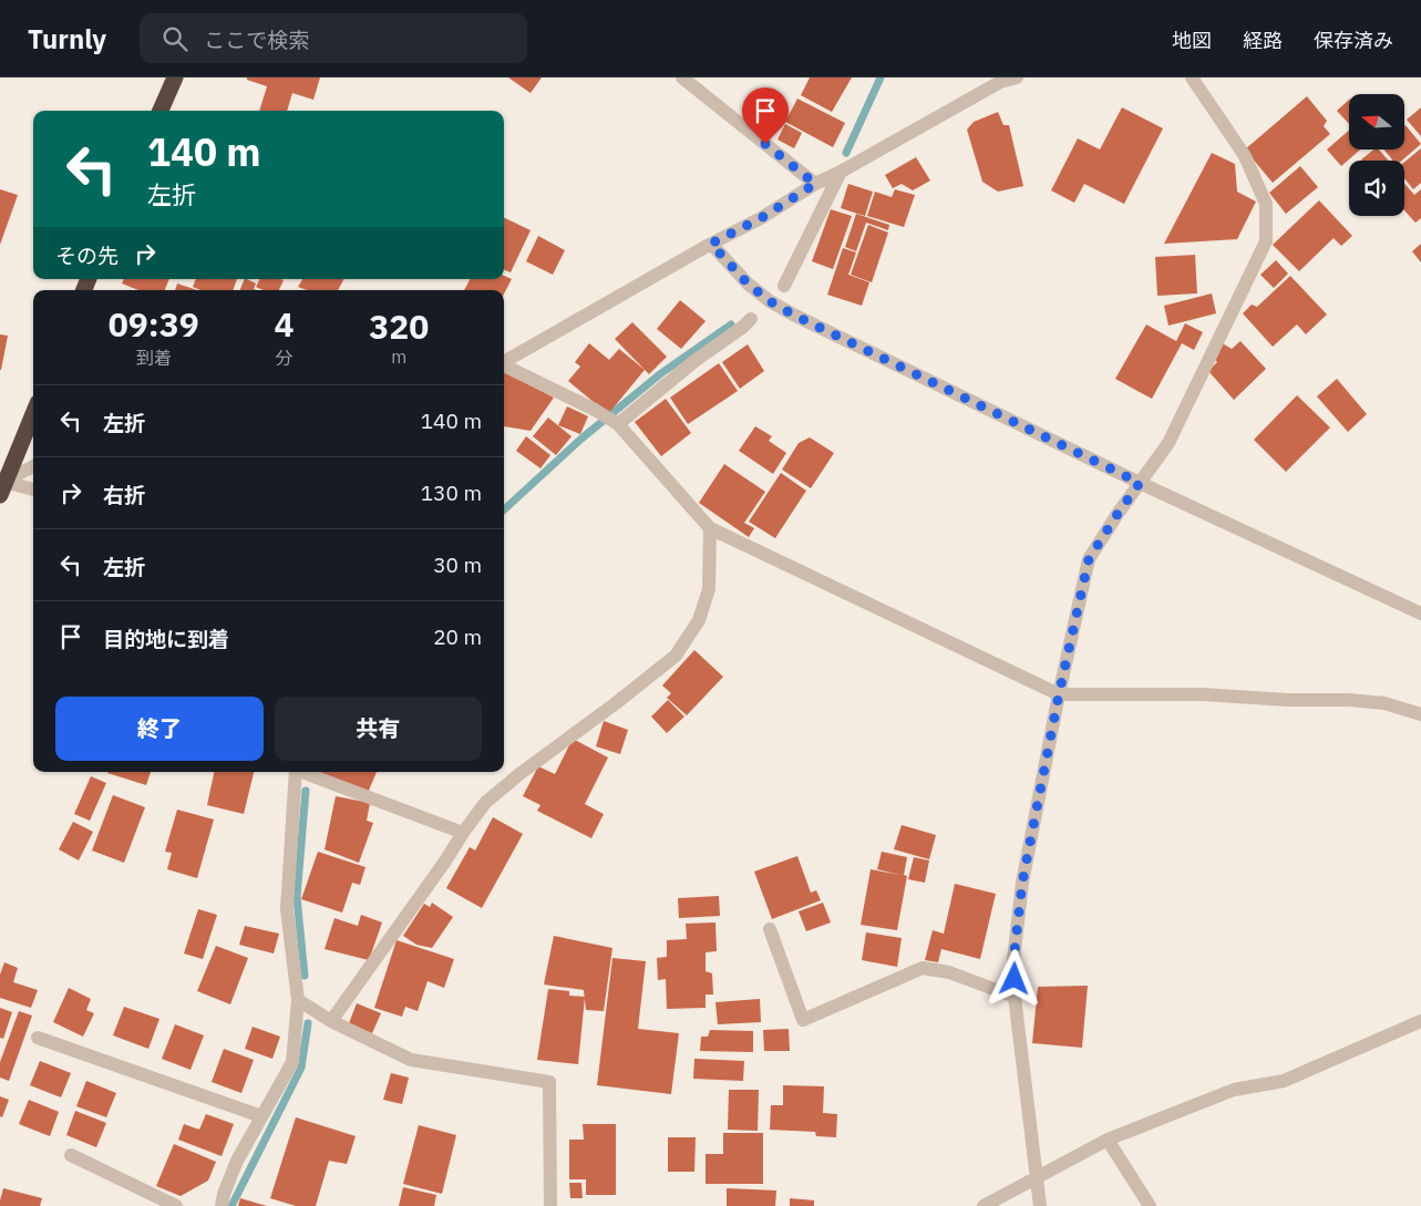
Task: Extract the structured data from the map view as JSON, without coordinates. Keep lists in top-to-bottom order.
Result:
{
  "north": "left",
  "page": {
    "header": "Turnly",
    "search": "ここで検索",
    "nav": ["地図", "経路", "保存済み"],
    "turn": ["140 m", "左折"],
    "then": "その先",
    "eta": [
      "09:39",
      "到着",
      "4",
      "分",
      "320",
      "m"
    ],
    "list": [
      {
        "name": "左折",
        "value": "140 m"
      },
      {
        "name": "右折",
        "value": "130 m"
      },
      {
        "name": "左折",
        "value": "30 m"
      },
      {
        "name": "目的地に到着",
        "value": "20 m"
      }
    ],
    "buttons": ["終了", "共有"]
  }
}
